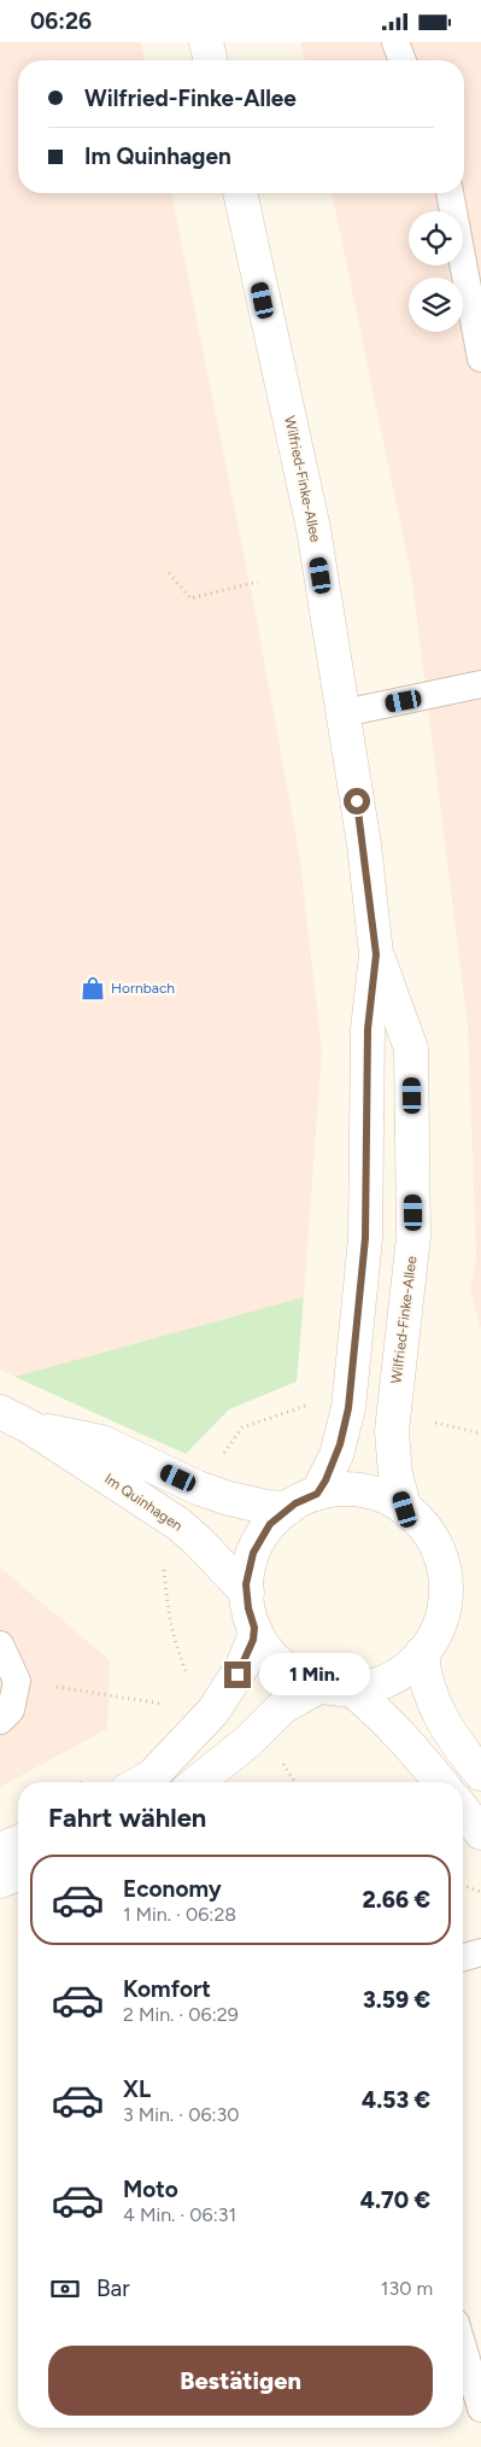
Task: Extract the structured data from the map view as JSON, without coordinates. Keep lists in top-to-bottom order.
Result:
{
  "streets": {
    "street": ["Wilfried-Finke-Allee", "Im Quinhagen"]
  },
  "crossings": [
    ["Wilfried-Finke-Allee", "Im Quinhagen"]
  ],
  "places": {
    "shop": ["Hornbach"]
  },
  "page": {
    "status": "06:26",
    "banner": ["Wilfried-Finke-Allee", "Im Quinhagen"],
    "bubble": "1 Min.",
    "heading": "Fahrt wählen",
    "list": [
      {
        "name": "Economy",
        "note": "1 Min. · 06:28",
        "value": "2.66 €"
      },
      {
        "name": "Komfort",
        "note": "2 Min. · 06:29",
        "value": "3.59 €"
      },
      {
        "name": "XL",
        "note": "3 Min. · 06:30",
        "value": "4.53 €"
      },
      {
        "name": "Moto",
        "note": "4 Min. · 06:31",
        "value": "4.70 €"
      }
    ],
    "pay": ["Bar", "130 m"],
    "buttons": "Bestätigen"
  }
}
